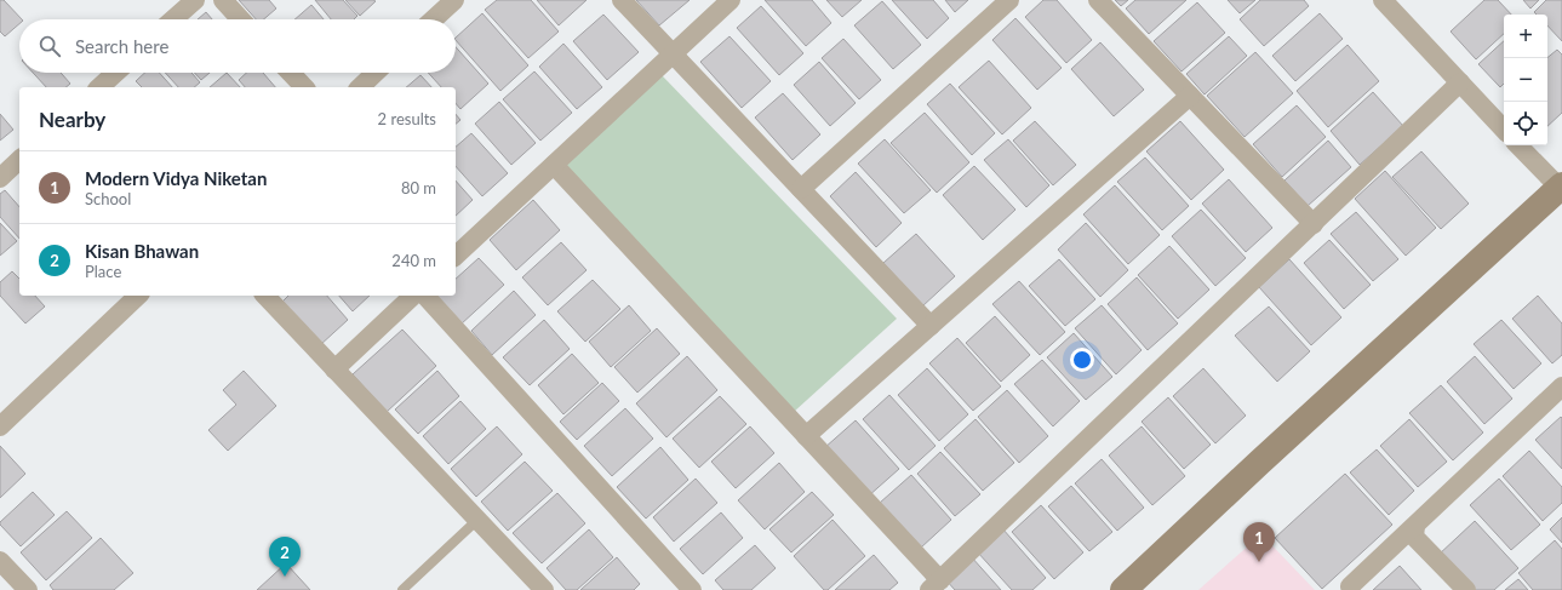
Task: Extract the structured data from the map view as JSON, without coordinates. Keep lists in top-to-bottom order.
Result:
{
  "page": {
    "map_buttons": ["+", "−"],
    "search": "Search here",
    "heading": ["Nearby", "2 results"],
    "list": [
      {
        "mark": "1",
        "name": "Modern Vidya Niketan",
        "note": "School",
        "value": "80 m"
      },
      {
        "mark": "2",
        "name": "Kisan Bhawan",
        "note": "Place",
        "value": "240 m"
      }
    ],
    "pins": ["1", "2"]
  }
}
